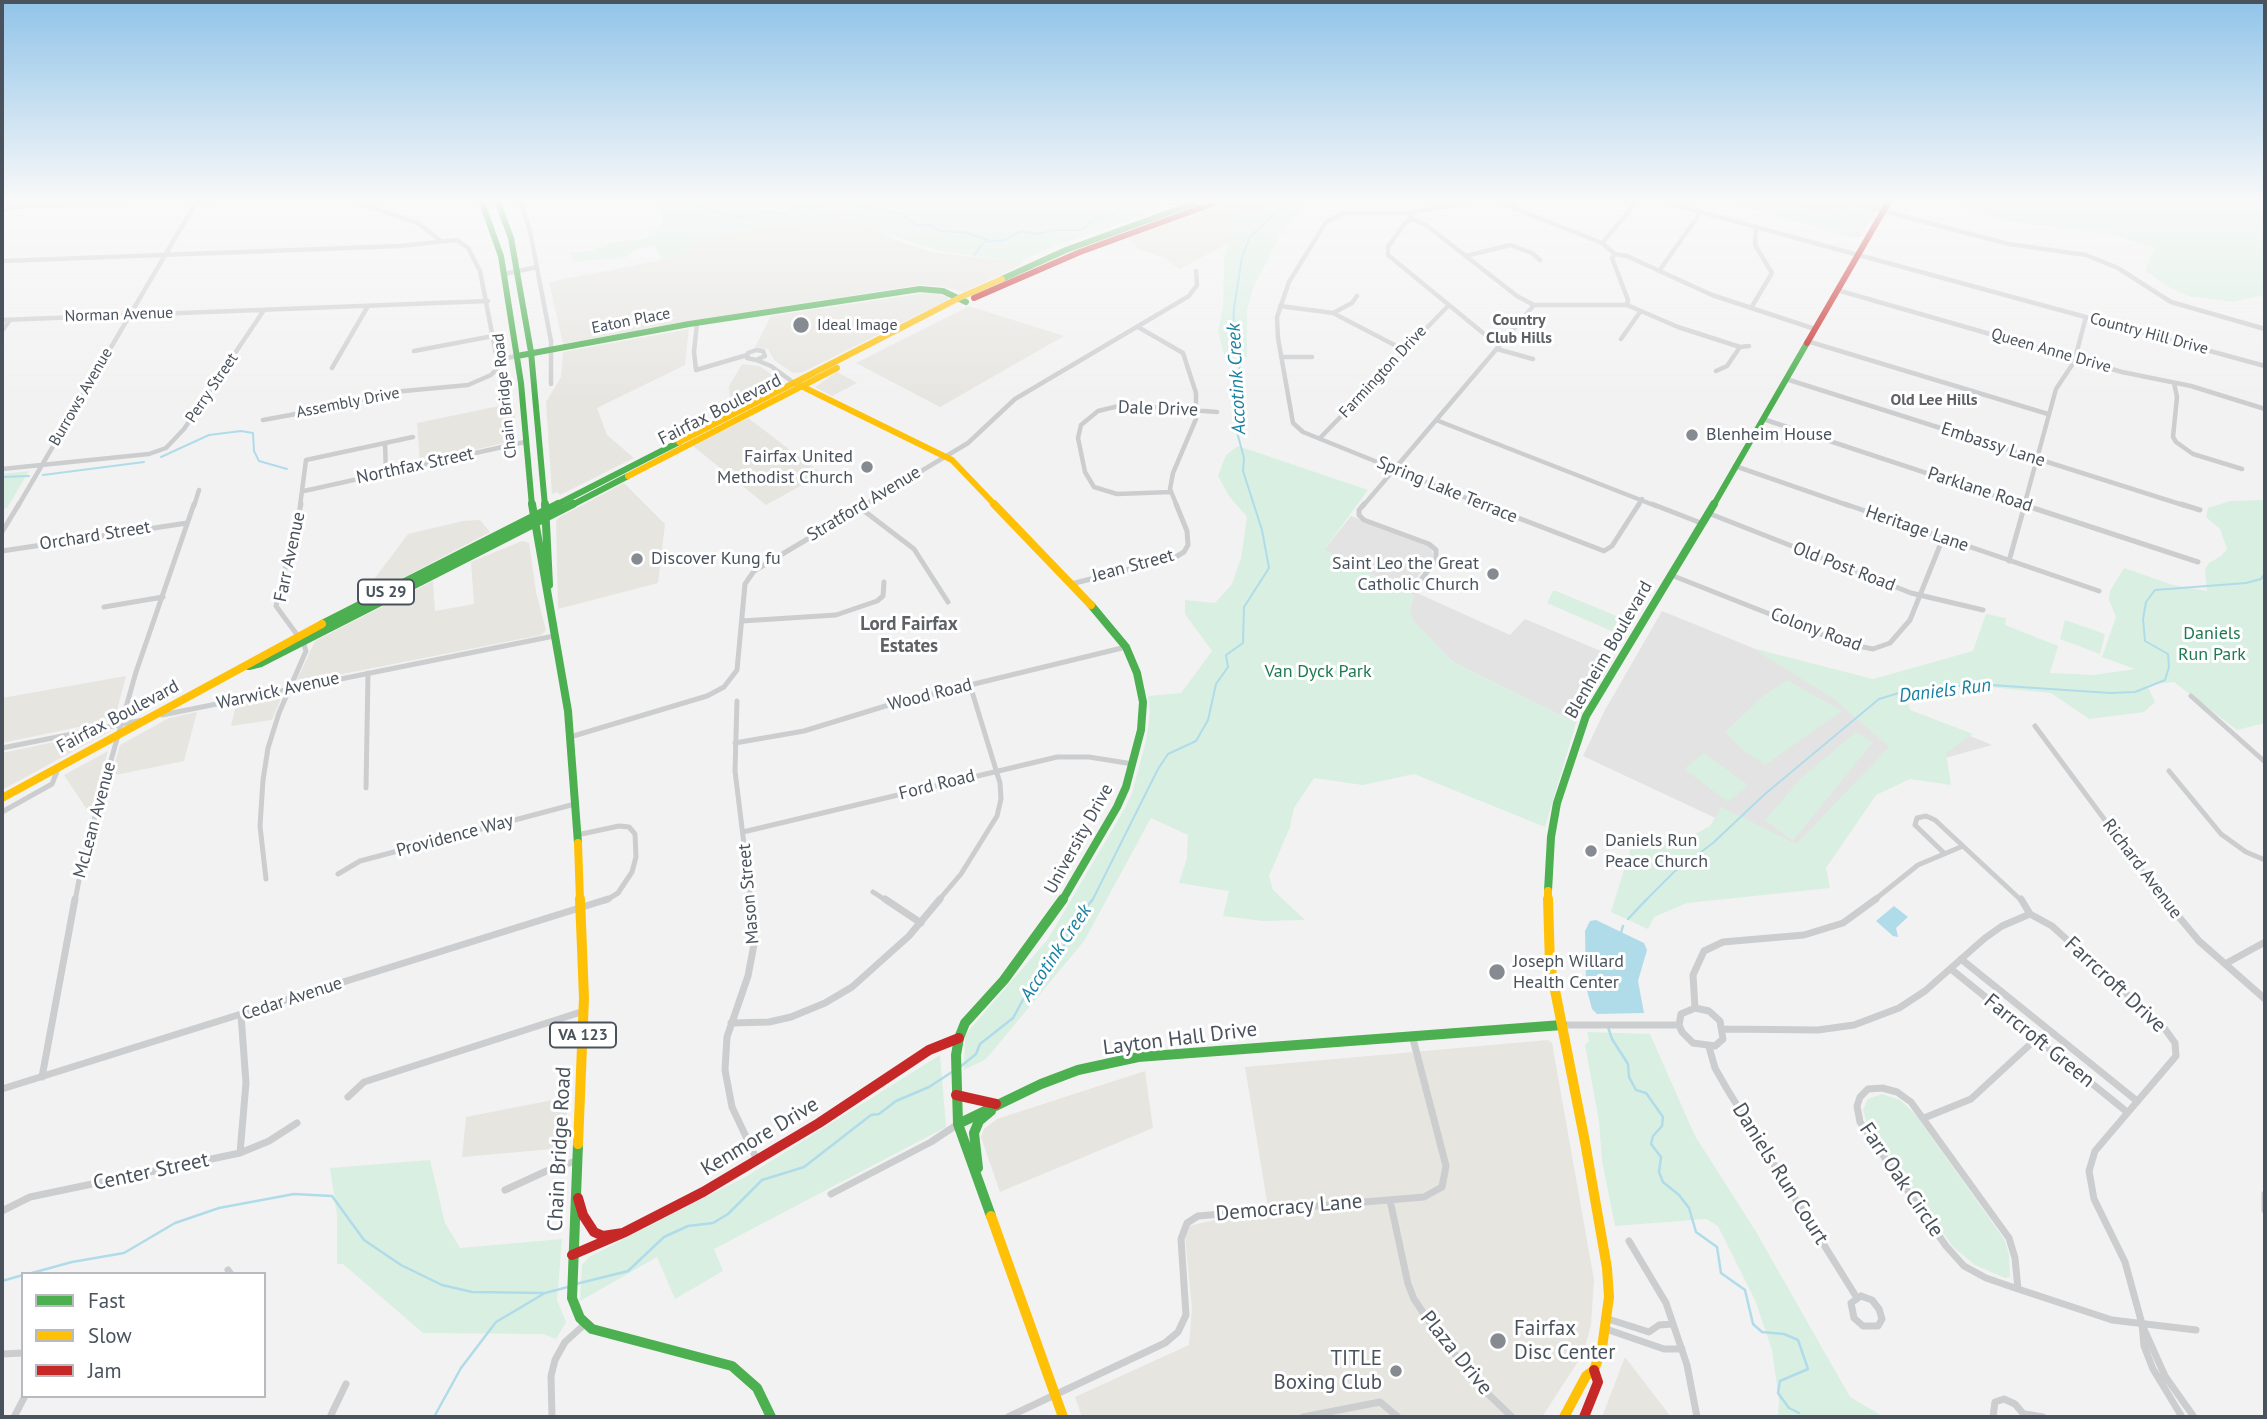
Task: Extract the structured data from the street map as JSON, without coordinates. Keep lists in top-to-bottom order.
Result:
{
  "streets": {
    "main road": [
      "Eaton Place",
      "Chain Bridge Road",
      "Fairfax Boulevard",
      "US 29",
      "Blenheim Boulevard",
      "University Drive",
      "VA 123",
      "Layton Hall Drive",
      "Kenmore Drive"
    ],
    "street": [
      "Norman Avenue",
      "Country Hill Drive",
      "Queen Anne Drive",
      "Farmington Drive",
      "Perry Street",
      "Burrows Avenue",
      "Assembly Drive",
      "Dale Drive",
      "Embassy Lane",
      "Northfax Street",
      "Spring Lake Terrace",
      "Parklane Road",
      "Stratford Avenue",
      "Heritage Lane",
      "Orchard Street",
      "Farr Avenue",
      "Jean Street",
      "Old Post Road",
      "Colony Road",
      "Warwick Avenue",
      "Wood Road",
      "Ford Road",
      "McLean Avenue",
      "Providence Way",
      "Richard Avenue",
      "Mason Street",
      "Farrcroft Drive",
      "Cedar Avenue",
      "Farrcroft Green",
      "Center Street",
      "Daniels Run Court",
      "Farr Oak Circle",
      "Democracy Lane",
      "Plaza Drive"
    ]
  },
  "crossings": [
    ["Norman Avenue", "Perry Street"],
    ["Norman Avenue", "Burrows Avenue"],
    ["Eaton Place", "Chain Bridge Road"],
    ["Eaton Place", "Assembly Drive"],
    ["Eaton Place", "Fairfax Boulevard"],
    ["Queen Anne Drive", "Blenheim Boulevard"],
    ["Farmington Drive", "Spring Lake Terrace"],
    ["Perry Street", "Burrows Avenue"],
    ["Chain Bridge Road", "Fairfax Boulevard"],
    ["Chain Bridge Road", "Northfax Street"],
    ["Chain Bridge Road", "Stratford Avenue"],
    ["Chain Bridge Road", "Warwick Avenue"],
    ["Chain Bridge Road", "Providence Way"],
    ["Chain Bridge Road", "Cedar Avenue"],
    ["Chain Bridge Road", "Kenmore Drive"],
    ["Dale Drive", "Jean Street"],
    ["Fairfax Boulevard", "Farr Avenue"],
    ["Fairfax Boulevard", "Warwick Avenue"],
    ["Fairfax Boulevard", "McLean Avenue"],
    ["Fairfax Boulevard", "University Drive"],
    ["Embassy Lane", "Blenheim Boulevard"],
    ["Northfax Street", "Farr Avenue"],
    ["Parklane Road", "Blenheim Boulevard"],
    ["Stratford Avenue", "University Drive"],
    ["Heritage Lane", "Colony Road"],
    ["Heritage Lane", "Blenheim Boulevard"],
    ["Orchard Street", "McLean Avenue"],
    ["Jean Street", "University Drive"],
    ["Old Post Road", "Colony Road"],
    ["Old Post Road", "Blenheim Boulevard"],
    ["Colony Road", "Blenheim Boulevard"],
    ["Blenheim Boulevard", "Layton Hall Drive"],
    ["Warwick Avenue", "McLean Avenue"],
    ["Wood Road", "University Drive"],
    ["Wood Road", "Mason Street"],
    ["Ford Road", "University Drive"],
    ["Ford Road", "Mason Street"],
    ["McLean Avenue", "Cedar Avenue"],
    ["University Drive", "Layton Hall Drive"],
    ["University Drive", "Kenmore Drive"],
    ["University Drive", "Democracy Lane"],
    ["Mason Street", "Kenmore Drive"],
    ["Farrcroft Drive", "Farrcroft Green"],
    ["Farrcroft Drive", "Farr Oak Circle"],
    ["Layton Hall Drive", "Democracy Lane"],
    ["Democracy Lane", "Plaza Drive"]
  ],
  "districts": ["Country Club Hills", "Old Lee Hills", "Lord Fairfax Estates"],
  "water": ["Accotink Creek", "Daniels Run"],
  "parks": ["Daniels Run Park", "Van Dyck Park"],
  "places": [
    "Ideal Image",
    "Blenheim House",
    "Fairfax United Methodist Church",
    "Discover Kung fu",
    "Saint Leo the Great Catholic Church",
    "Daniels Run Peace Church",
    "Joseph Willard Health Center",
    "Fairfax Disc Center",
    "TITLE Boxing Club"
  ],
  "legend": ["Fast", "Slow", "Jam"]
}
